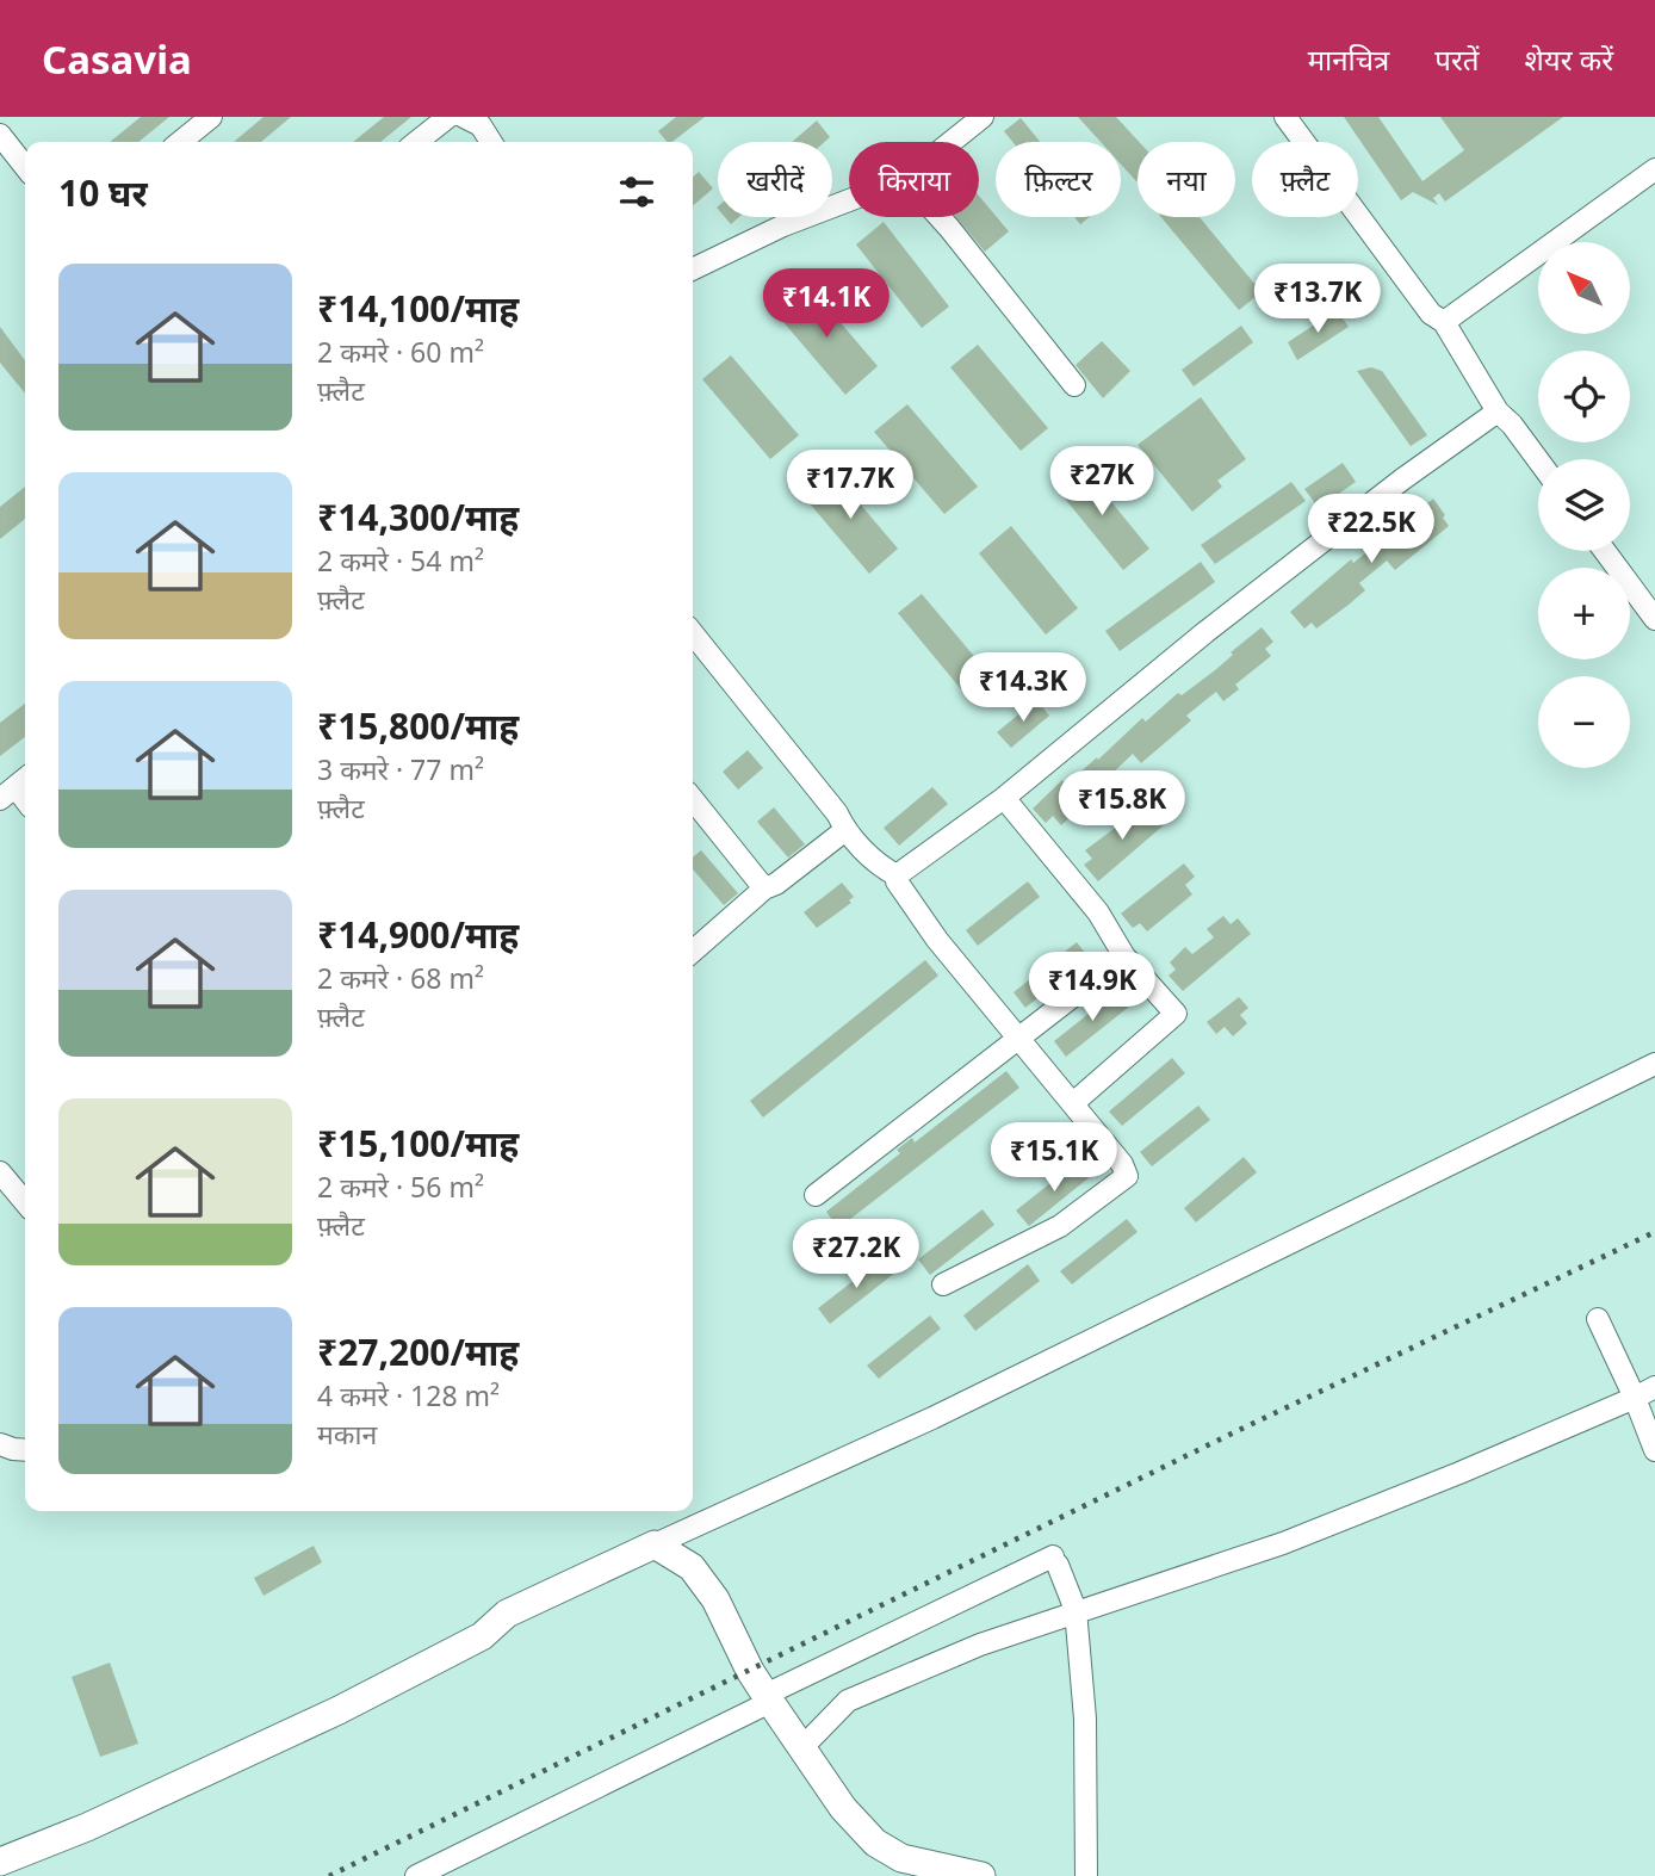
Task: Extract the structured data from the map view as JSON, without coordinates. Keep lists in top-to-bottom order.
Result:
{
  "north": "top left",
  "page": {
    "header": "Casavia",
    "nav": ["मानचित्र", "परतें", "शेयर करें"],
    "chip": [
      "खरीदें",
      "किराया",
      "फ़िल्टर",
      "नया",
      "फ़्लैट"
    ],
    "heading": "10 घर",
    "map_buttons": ["+", "−"],
    "list": [
      {
        "name": "₹14,100/माह",
        "note": "2 कमरे · 60 m² · फ़्लैट"
      },
      {
        "name": "₹14,300/माह",
        "note": "2 कमरे · 54 m² · फ़्लैट"
      },
      {
        "name": "₹15,800/माह",
        "note": "3 कमरे · 77 m² · फ़्लैट"
      },
      {
        "name": "₹14,900/माह",
        "note": "2 कमरे · 68 m² · फ़्लैट"
      },
      {
        "name": "₹15,100/माह",
        "note": "2 कमरे · 56 m² · फ़्लैट"
      },
      {
        "name": "₹27,200/माह",
        "note": "4 कमरे · 128 m² · मकान"
      }
    ],
    "price": [
      "₹13.7K",
      "₹14.1K",
      "₹27K",
      "₹17.7K",
      "₹22.5K",
      "₹14.3K",
      "₹15.8K",
      "₹14.9K",
      "₹15.1K",
      "₹27.2K"
    ]
  }
}
